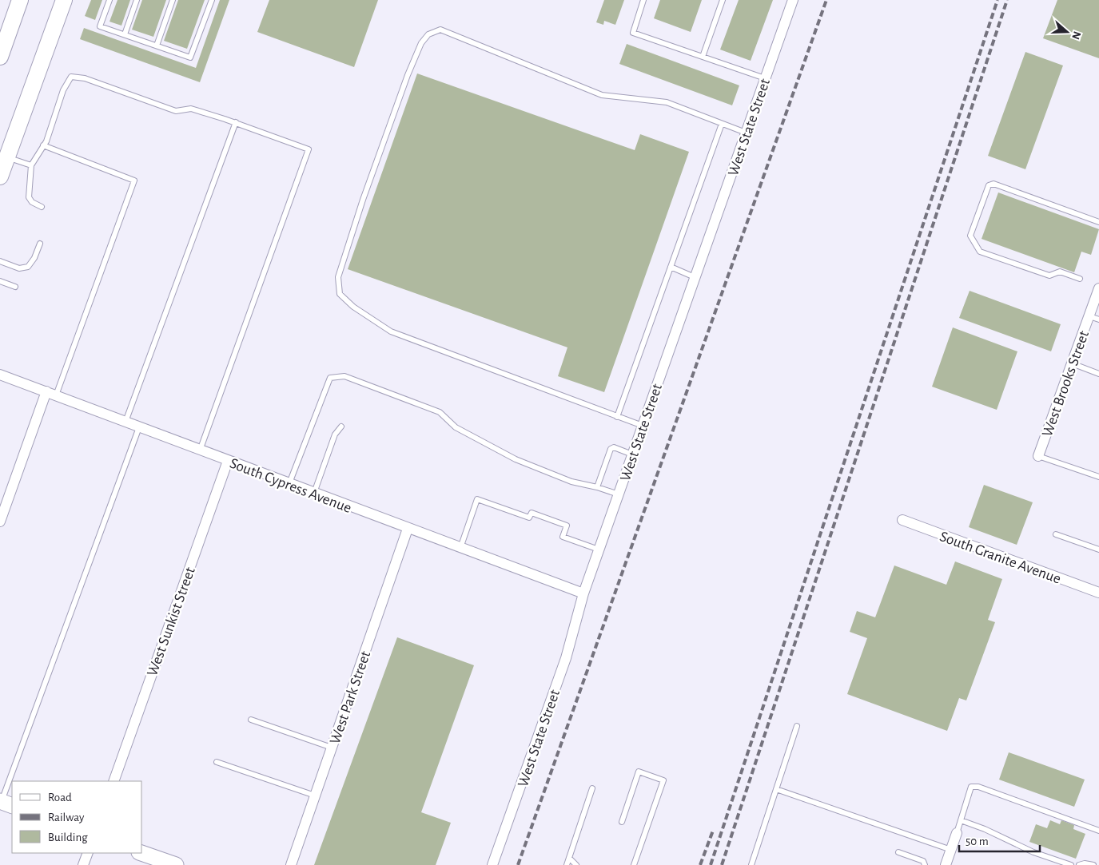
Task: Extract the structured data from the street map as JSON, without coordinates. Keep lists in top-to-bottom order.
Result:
{
  "streets": {
    "street": [
      "West State Street",
      "West Brooks Street",
      "South Cypress Avenue",
      "South Granite Avenue",
      "West Sunkist Street",
      "West Park Street"
    ]
  },
  "crossings": [
    ["West State Street", "South Cypress Avenue"],
    ["South Cypress Avenue", "West Sunkist Street"],
    ["South Cypress Avenue", "West Park Street"]
  ],
  "legend": ["Road", "Railway", "Building"],
  "scale_bar": "50 m",
  "north": "right"
}
